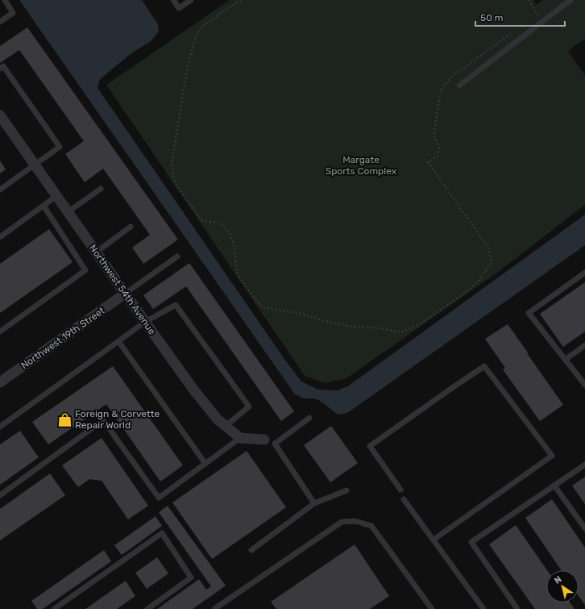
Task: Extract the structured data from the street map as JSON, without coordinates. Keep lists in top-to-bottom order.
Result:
{
  "streets": {
    "street": ["Northwest 54th Avenue", "Northwest 19th Street"]
  },
  "crossings": [
    ["Northwest 54th Avenue", "Northwest 19th Street"]
  ],
  "parks": ["Margate Sports Complex"],
  "places": {
    "shop": ["Foreign & Corvette Repair World"]
  },
  "scale_bar": "50 m",
  "north": "top left"
}
